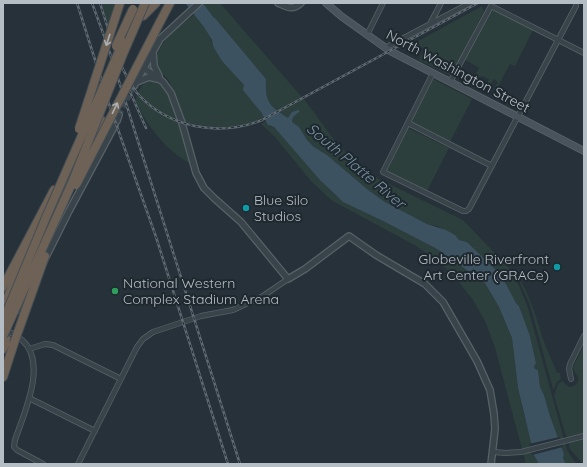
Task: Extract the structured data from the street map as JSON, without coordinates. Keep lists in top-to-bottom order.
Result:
{
  "streets": {
    "main road": ["North Washington Street"]
  },
  "water": ["South Platte River"],
  "places": ["Blue Silo Studios", "Globeville Riverfront Art Center (GRACe)", "National Western Complex Stadium Arena"]
}
